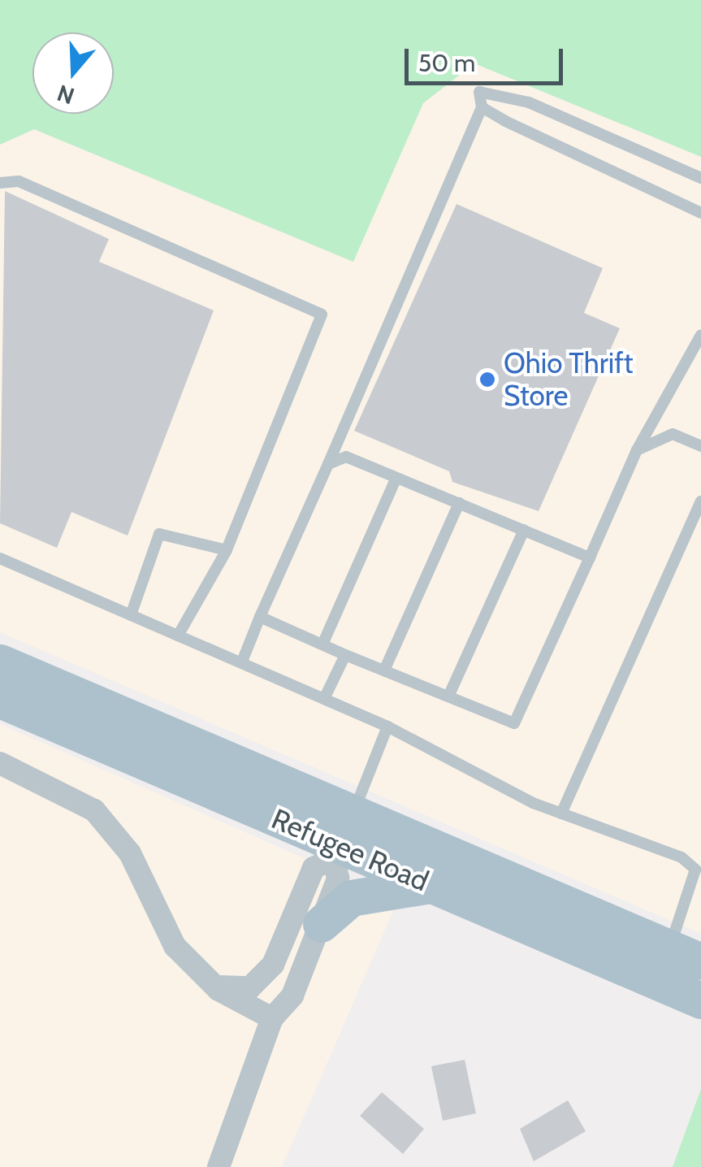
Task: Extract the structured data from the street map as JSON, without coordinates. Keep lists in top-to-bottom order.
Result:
{
  "streets": {
    "main road": ["Refugee Road"]
  },
  "places": ["Ohio Thrift Store"],
  "scale_bar": "50 m",
  "north": "bottom"
}
